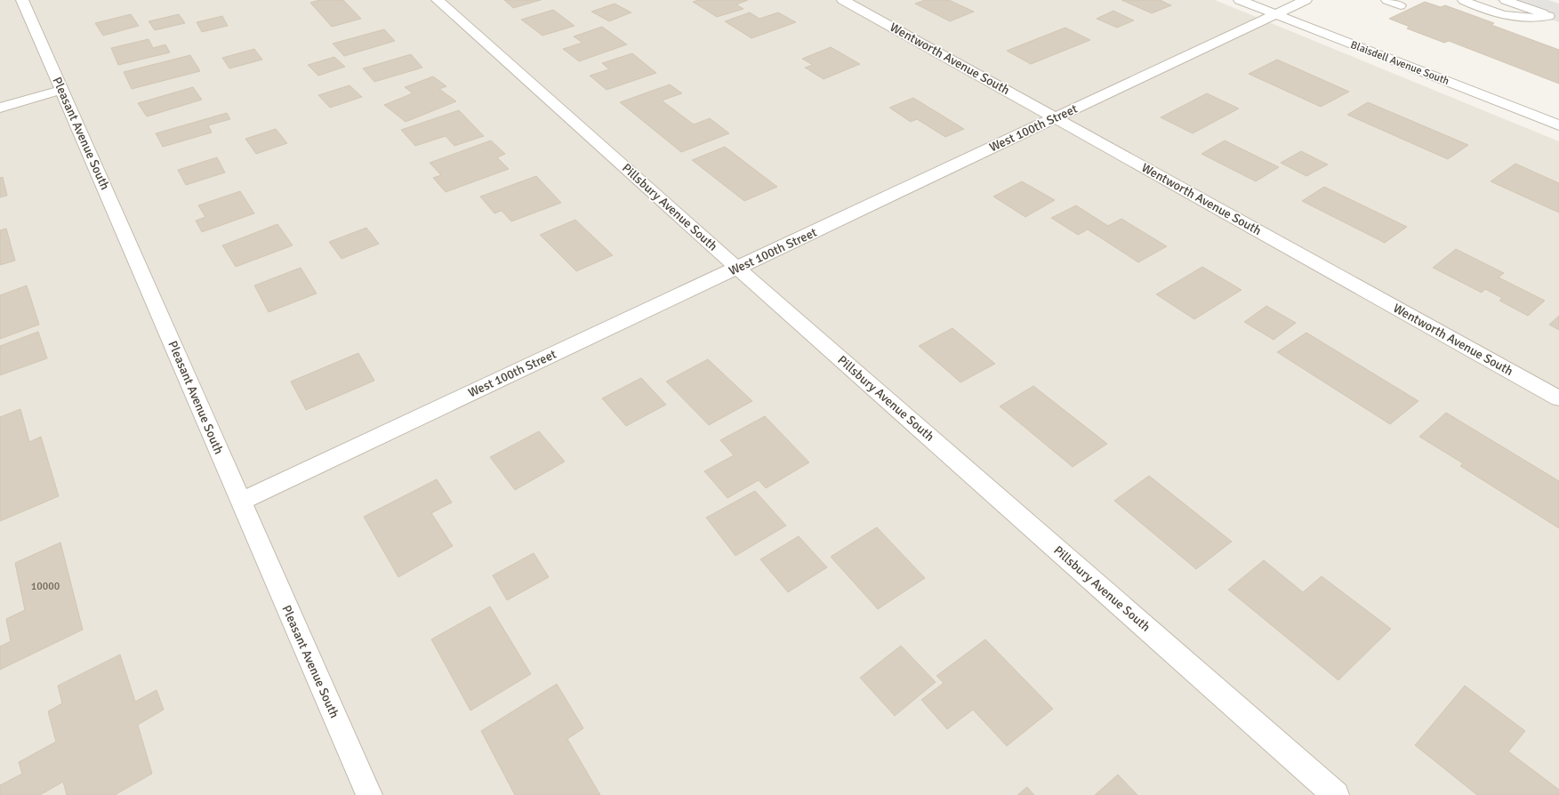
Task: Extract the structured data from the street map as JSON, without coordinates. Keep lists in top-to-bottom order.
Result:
{
  "streets": {
    "street": [
      "Wentworth Avenue South",
      "Blaisdell Avenue South",
      "West 100th Street",
      "Pleasant Avenue South",
      "Pillsbury Avenue South"
    ]
  },
  "crossings": [
    ["Wentworth Avenue South", "West 100th Street"],
    ["Blaisdell Avenue South", "West 100th Street"],
    ["West 100th Street", "Pleasant Avenue South"],
    ["West 100th Street", "Pillsbury Avenue South"]
  ],
  "house_numbers": ["10000"]
}
